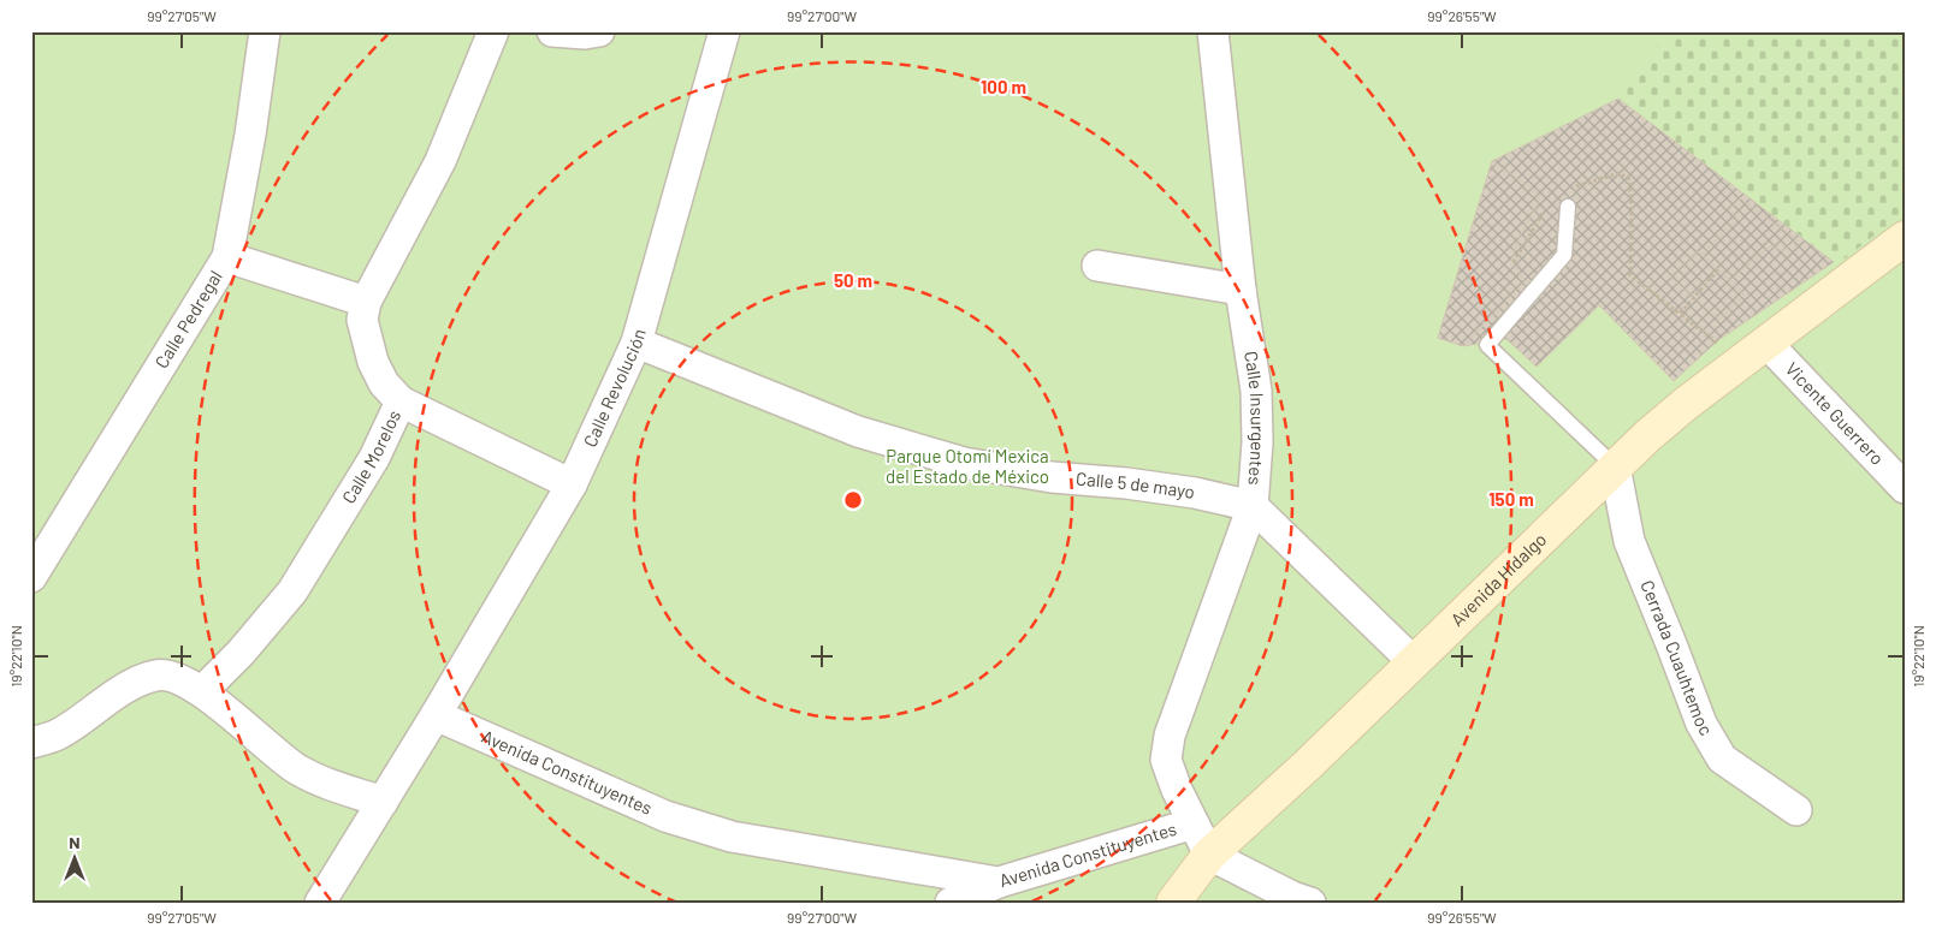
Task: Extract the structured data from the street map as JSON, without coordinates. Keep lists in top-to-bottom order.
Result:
{
  "streets": {
    "main road": ["Avenida Hidalgo"],
    "street": [
      "Calle Pedregal",
      "Calle Revolución",
      "Vicente Guerrero",
      "Calle Insurgentes",
      "Calle Morelos",
      "Calle 5 de mayo",
      "Cerrada Cuauhtemoc",
      "Avenida Constituyentes"
    ]
  },
  "crossings": [
    ["Calle Revolución", "Calle 5 de mayo"],
    ["Calle Revolución", "Avenida Constituyentes"],
    ["Vicente Guerrero", "Avenida Hidalgo"],
    ["Calle Insurgentes", "Calle 5 de mayo"],
    ["Calle Insurgentes", "Avenida Hidalgo"],
    ["Calle Insurgentes", "Avenida Constituyentes"],
    ["Avenida Hidalgo", "Cerrada Cuauhtemoc"]
  ],
  "parks": ["Parque Otomí Mexica del Estado de México"],
  "north": "top",
  "coordinates": [
    "99°27'05\"W",
    "99°27'00\"W",
    "99°26'55\"W",
    "19°22'10\"N"
  ],
  "rings": ["100 m", "50 m", "150 m"]
}
